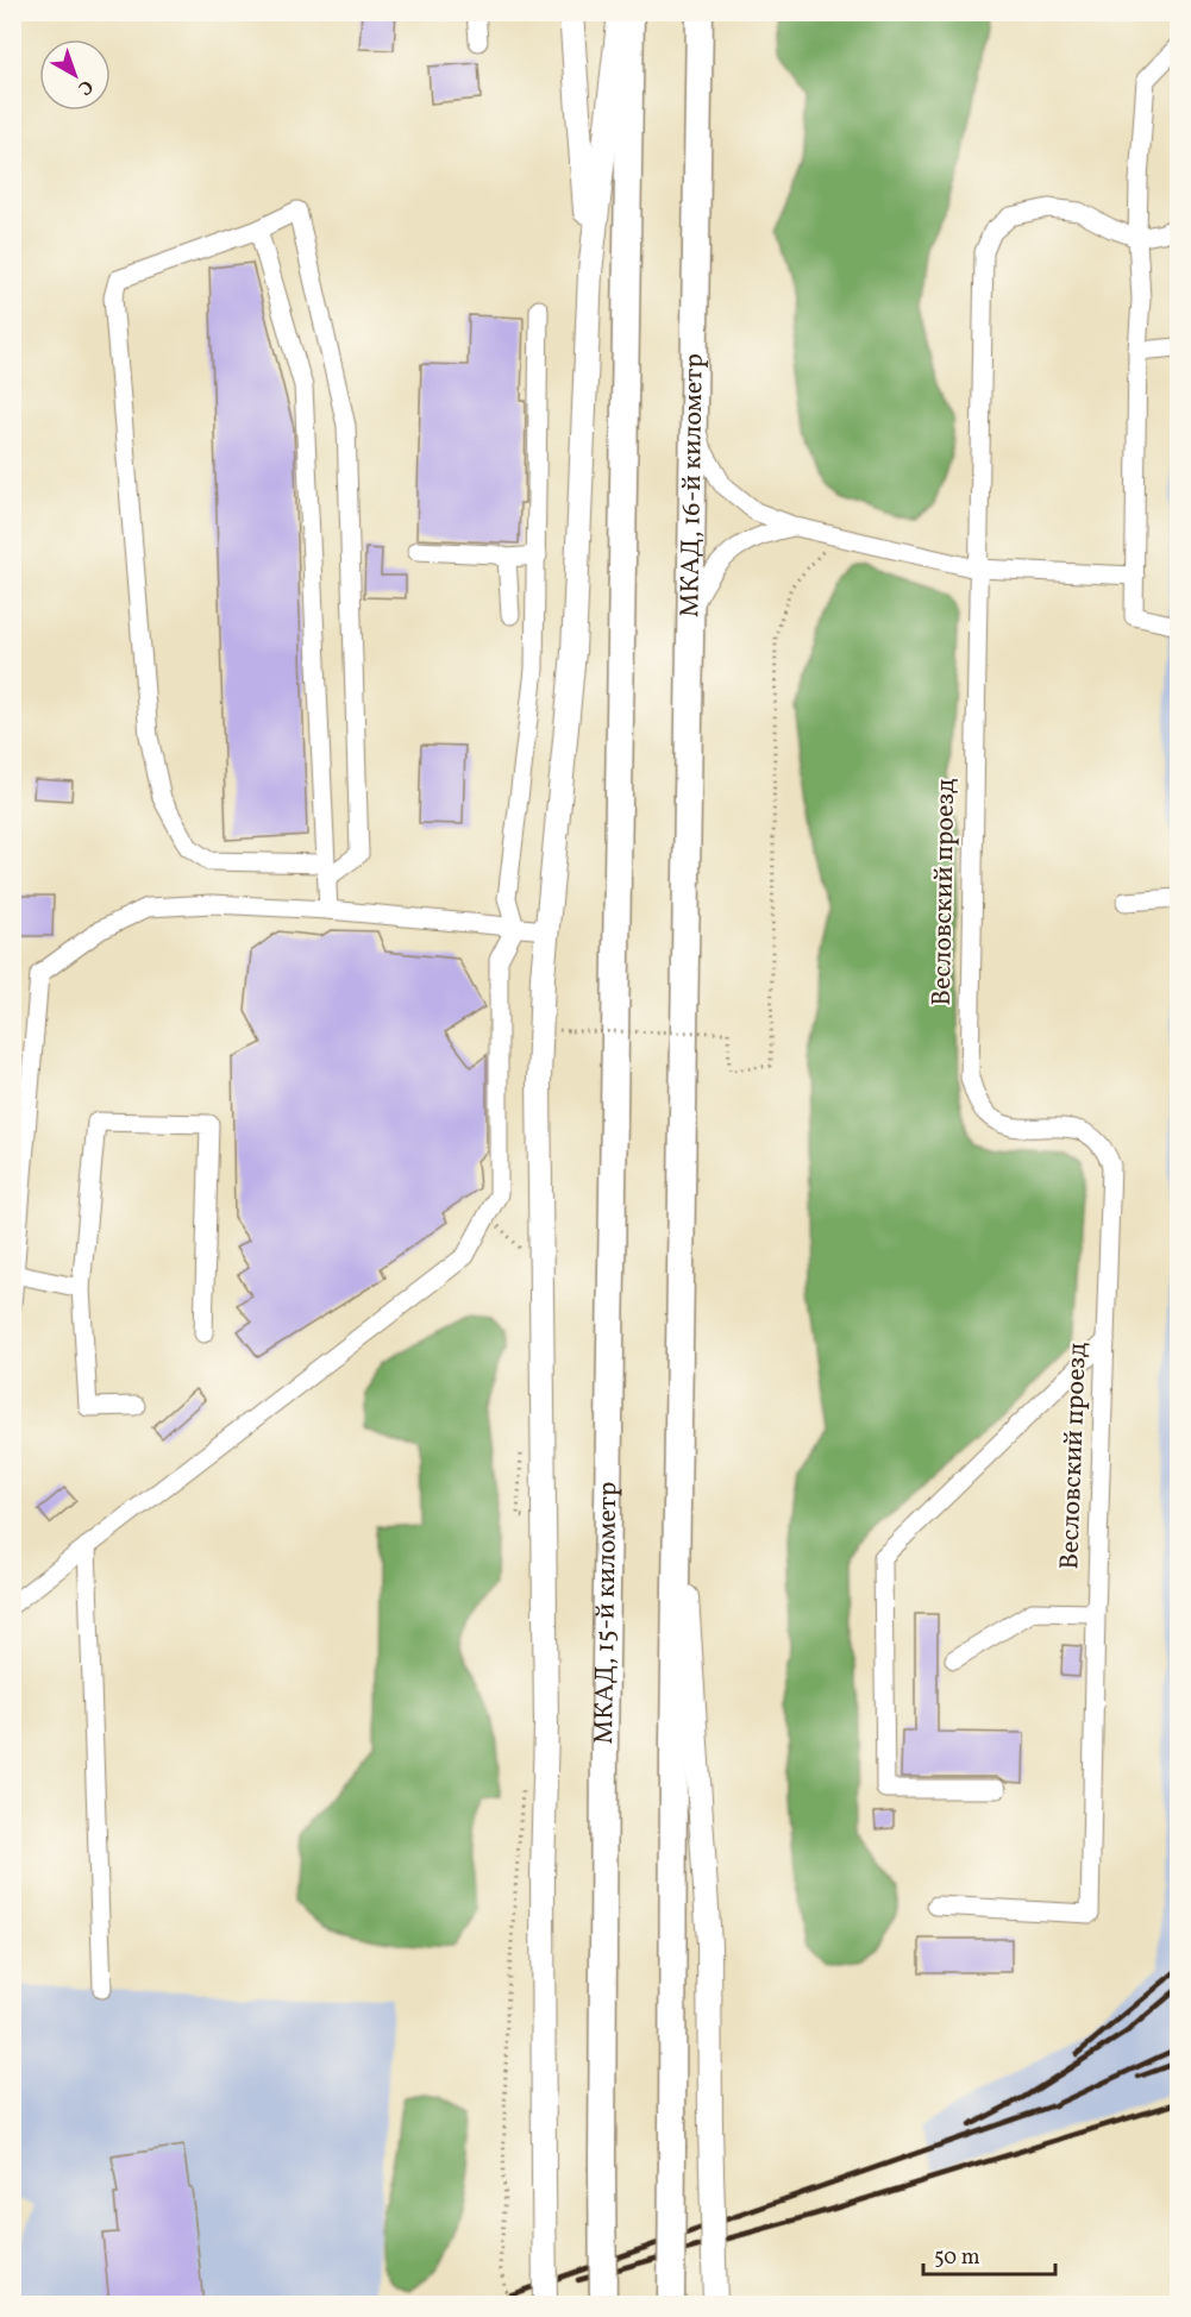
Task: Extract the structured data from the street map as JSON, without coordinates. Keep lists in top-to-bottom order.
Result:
{
  "streets": {
    "highway": ["МКАД, 16-й километр", "МКАД, 15-й километр"],
    "street": ["Весловский проезд"]
  },
  "scale_bar": "50 m",
  "north": "bottom right"
}
